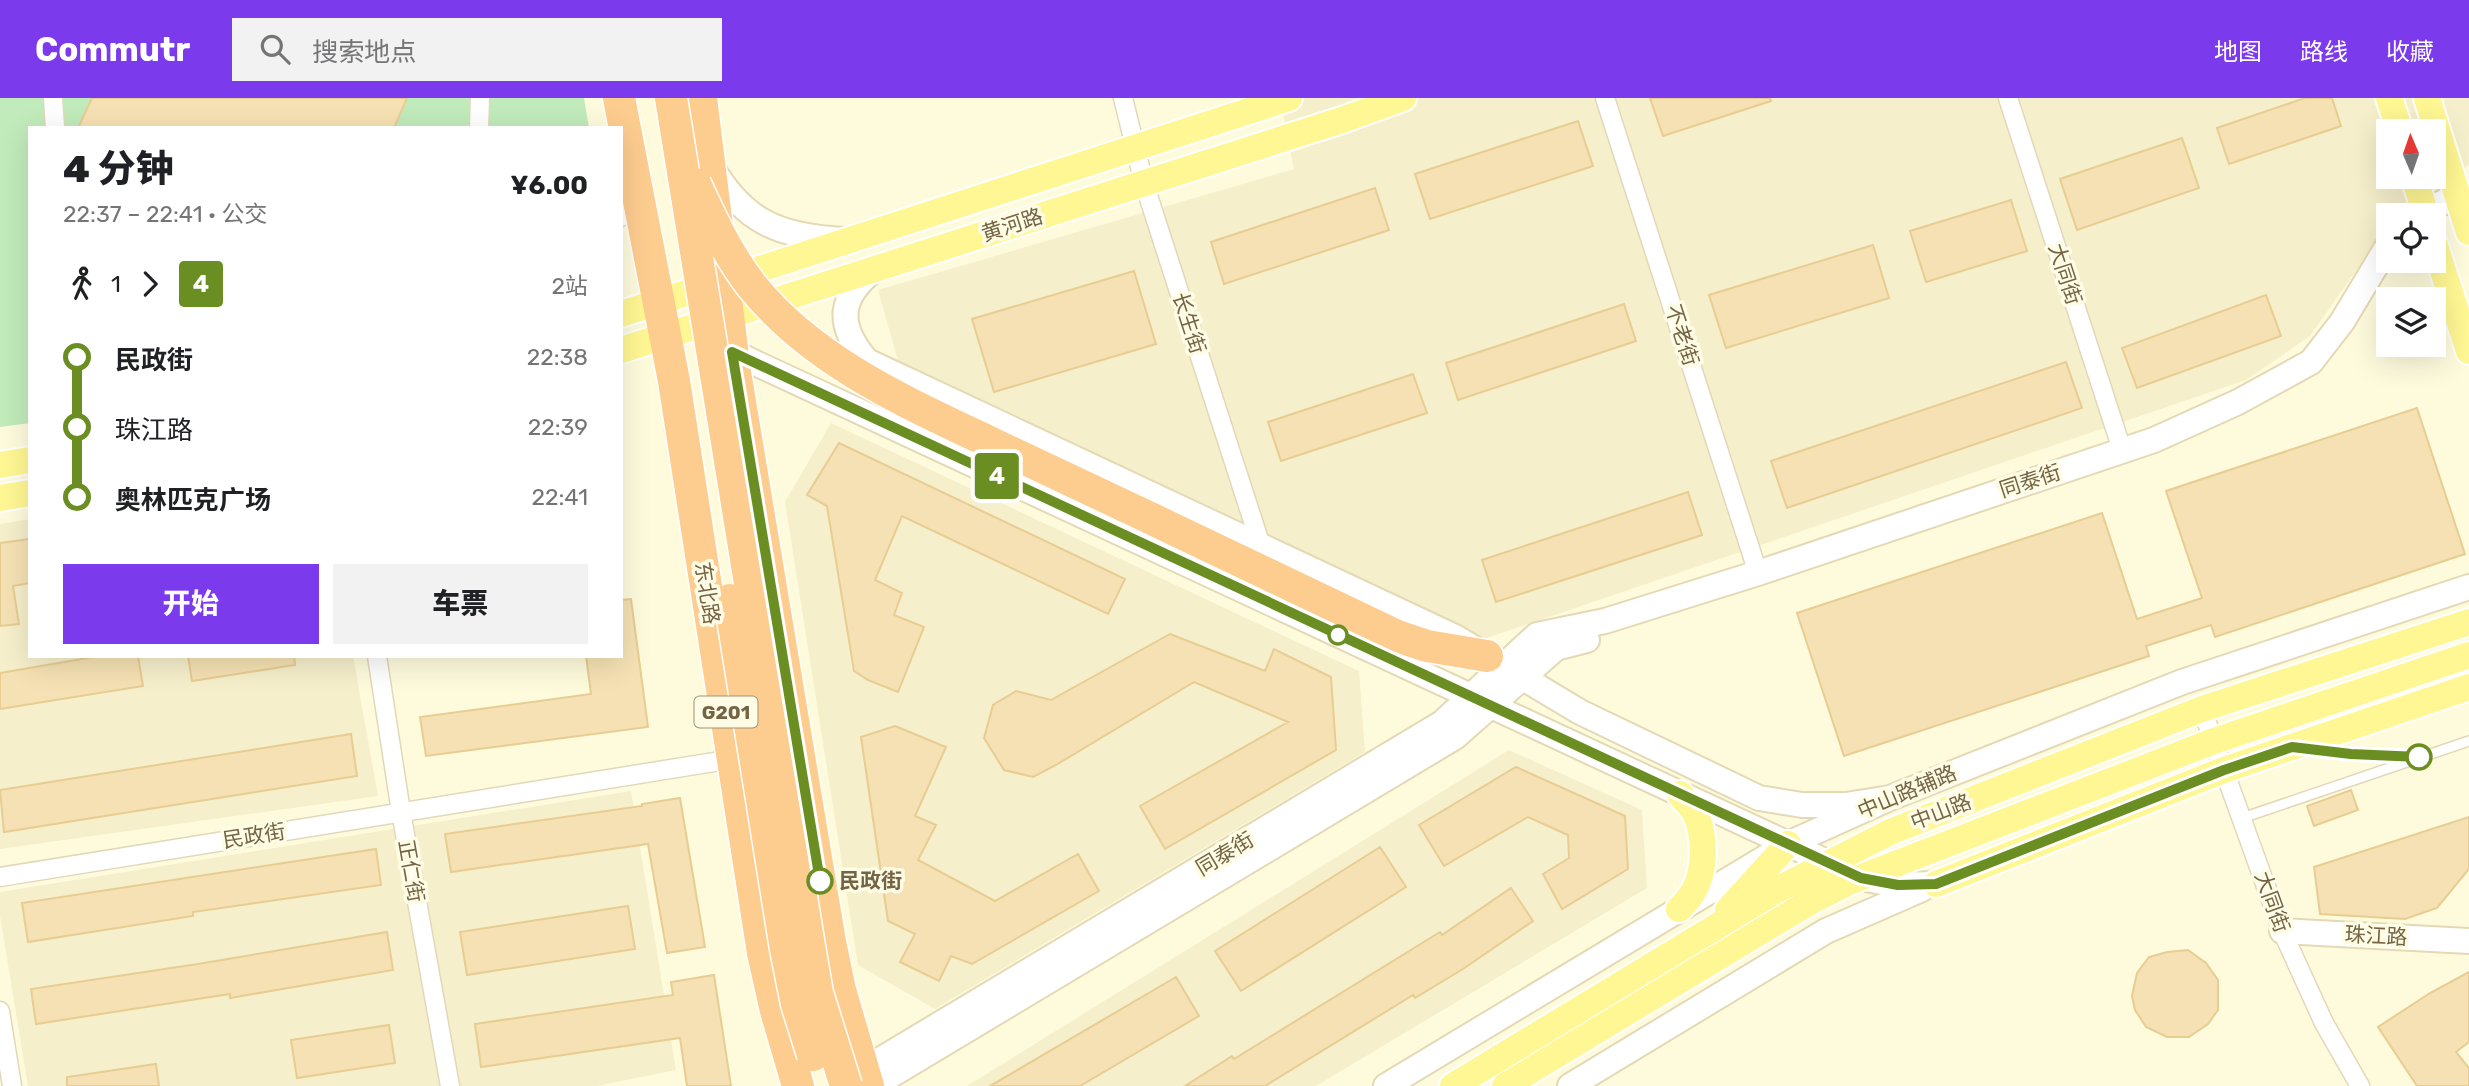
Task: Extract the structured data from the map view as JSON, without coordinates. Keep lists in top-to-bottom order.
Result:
{
  "streets": {
    "highway": ["东北路", "G201"],
    "main road": [
      "黄河路",
      "同泰街",
      "中山路辅路",
      "中山路",
      "珠江路"
    ],
    "street": [
      "大同街",
      "长生街",
      "不老街",
      "民政街",
      "正仁街"
    ]
  },
  "crossings": [
    ["黄河路", "长生街"],
    ["黄河路", "东北路"],
    ["黄河路", "G201"],
    ["大同街", "同泰街"],
    ["大同街", "中山路"],
    ["大同街", "珠江路"],
    ["不老街", "同泰街"],
    ["同泰街", "东北路"],
    ["同泰街", "G201"],
    ["东北路", "G201"],
    ["东北路", "民政街"],
    ["G201", "民政街"],
    ["民政街", "正仁街"]
  ],
  "places": ["民政街"],
  "lines": ["bus line 4"],
  "north": "top",
  "page": {
    "header": "Commutr",
    "search": "搜索地点",
    "nav": ["地图", "路线", "收藏"],
    "on_map": "4",
    "heading": ["4 分钟", "22:37 – 22:41 · 公交", "¥6.00"],
    "legs": ["1", "4", "2站"],
    "list": [
      {
        "name": "民政街",
        "value": "22:38"
      },
      {
        "name": "珠江路",
        "value": "22:39"
      },
      {
        "name": "奥林匹克广场",
        "value": "22:41"
      }
    ],
    "buttons": ["开始", "车票"]
  }
}
